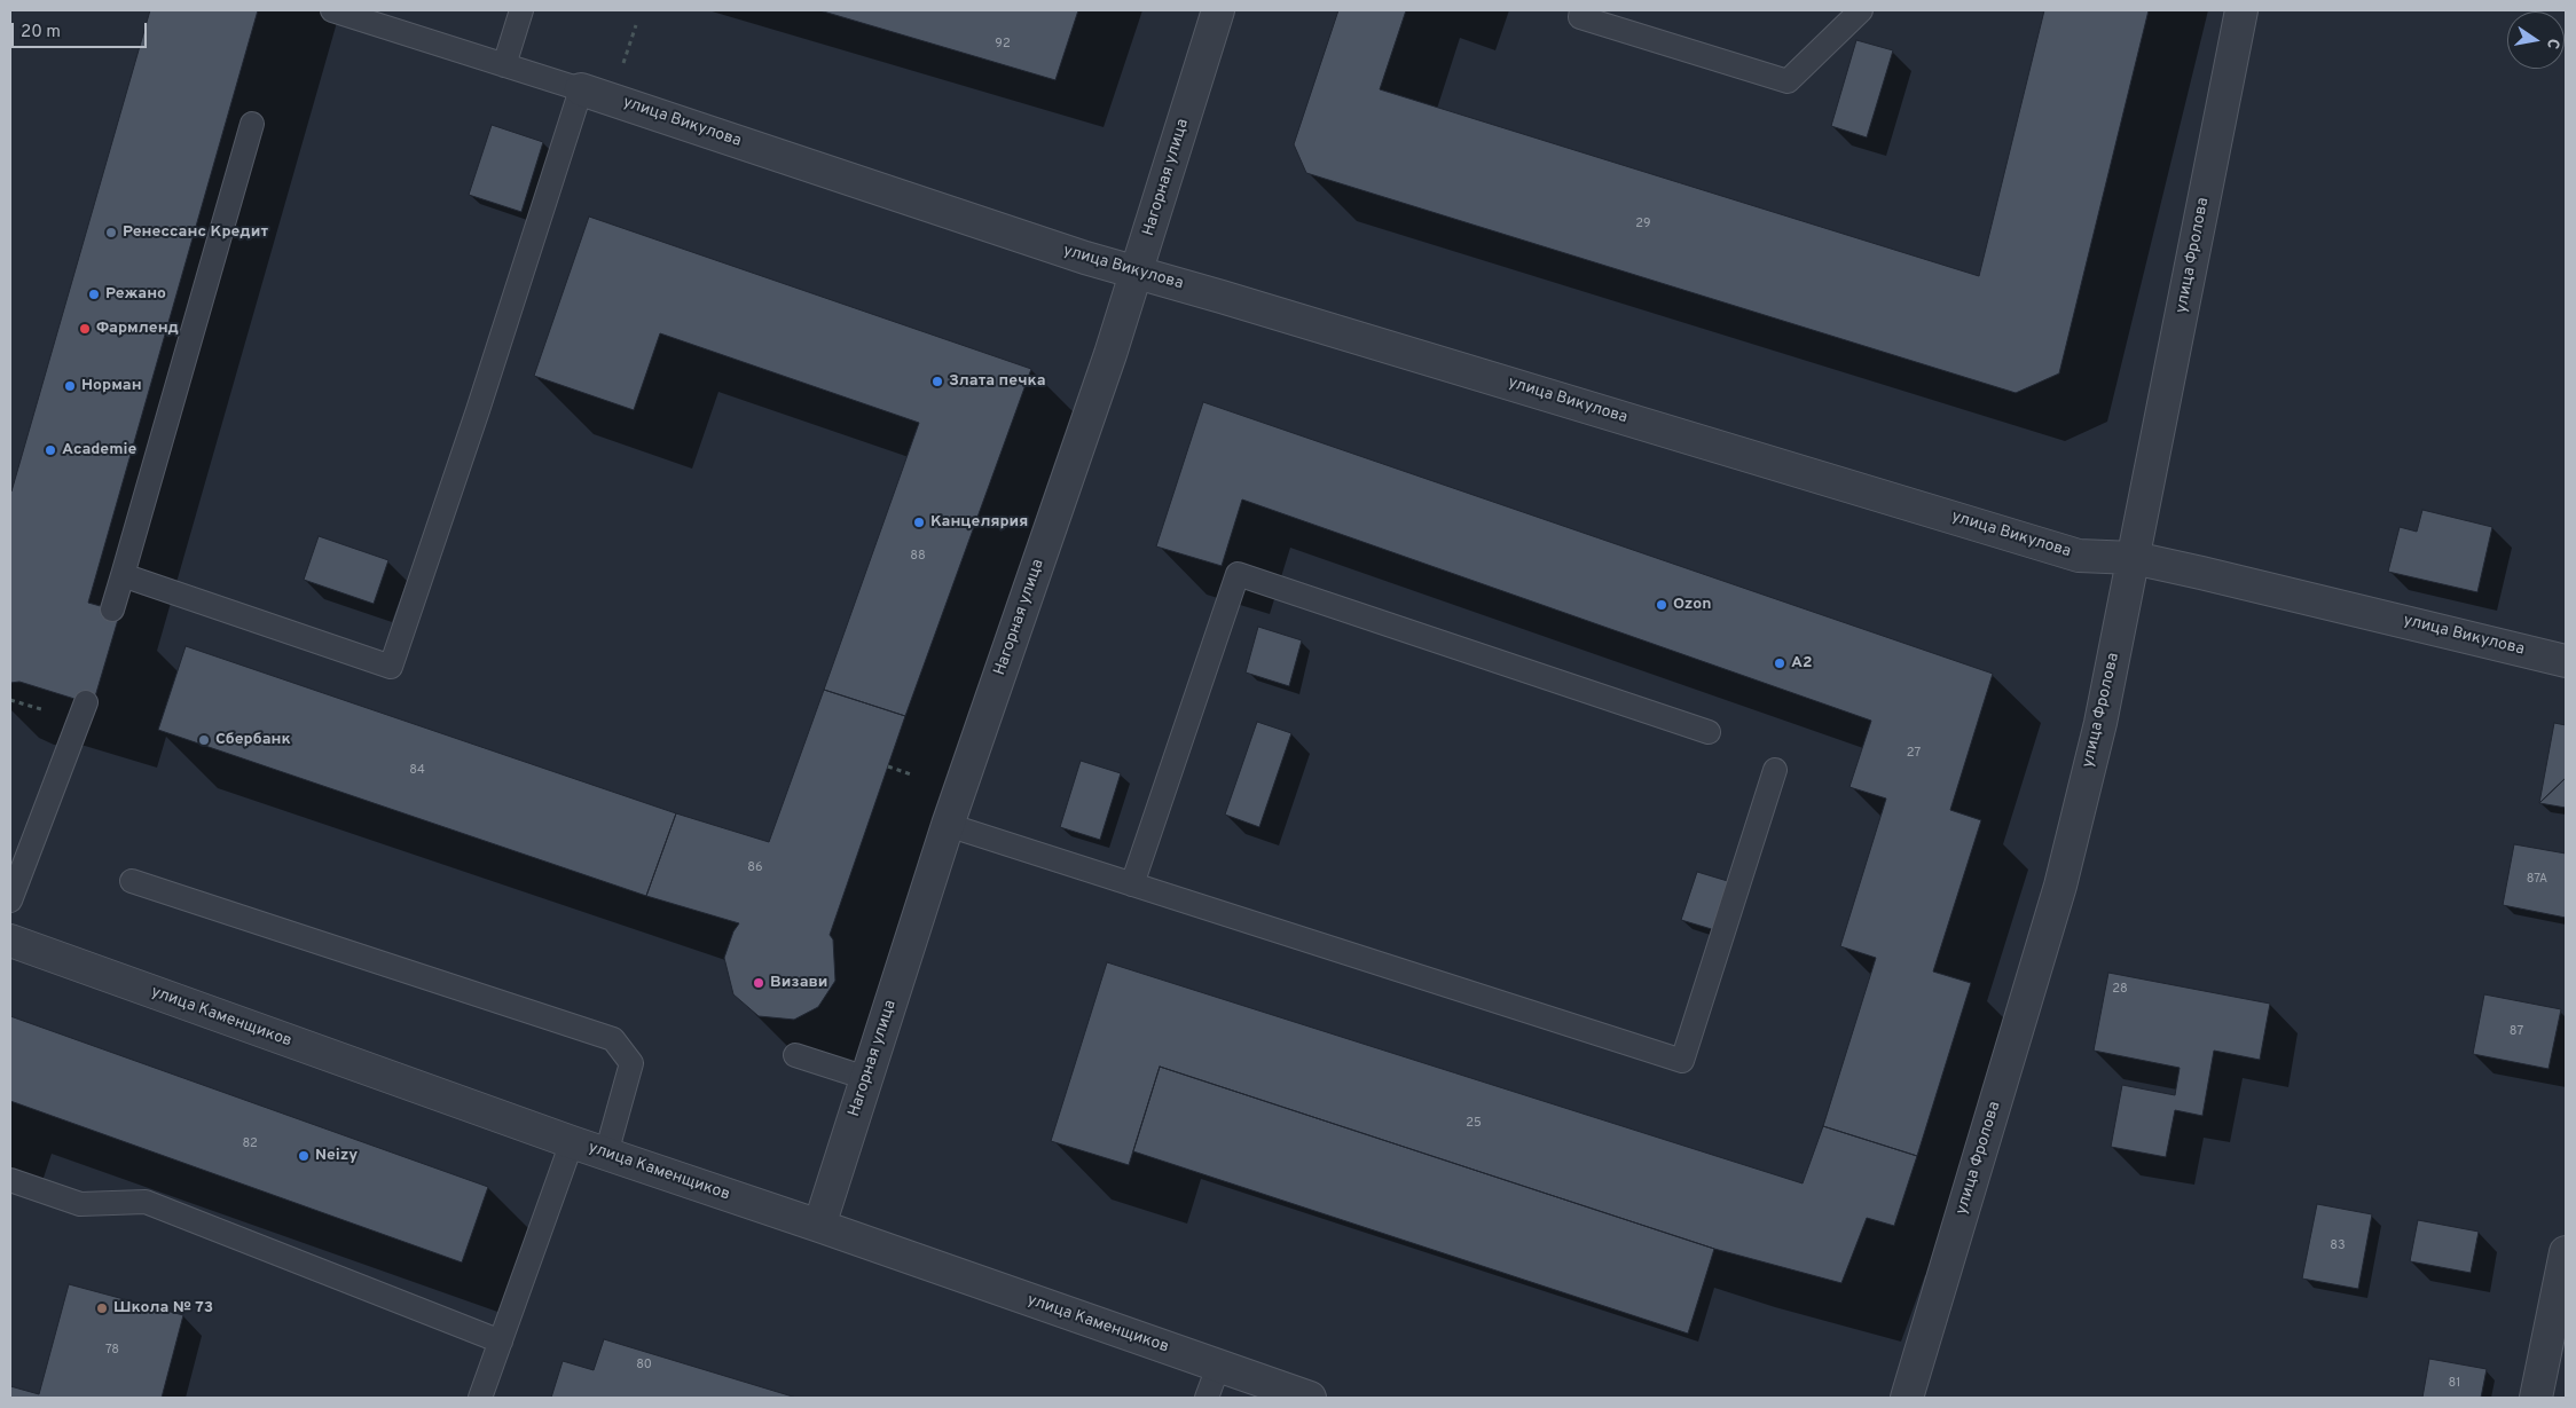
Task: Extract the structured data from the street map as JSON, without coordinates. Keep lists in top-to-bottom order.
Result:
{
  "streets": {
    "street": [
      "улица Викулова",
      "Нагорная улица",
      "улица Фролова",
      "улица Каменщиков"
    ]
  },
  "crossings": [
    ["улица Викулова", "Нагорная улица"],
    ["улица Викулова", "улица Фролова"],
    ["Нагорная улица", "улица Каменщиков"]
  ],
  "places": [
    "Ренессанс Кредит",
    "Режано",
    "Фармленд",
    "Злата печка",
    "Норман",
    "Academie",
    "Канцелярия",
    "Ozon",
    "А2",
    "Сбербанк",
    "Визави",
    "Neizy",
    "Школа № 73"
  ],
  "house_numbers": [
    "92",
    "29",
    "88",
    "27",
    "84",
    "86",
    "87А",
    "28",
    "87",
    "25",
    "82",
    "83",
    "78",
    "80",
    "81"
  ],
  "scale_bar": "20 m",
  "north": "right"
}
